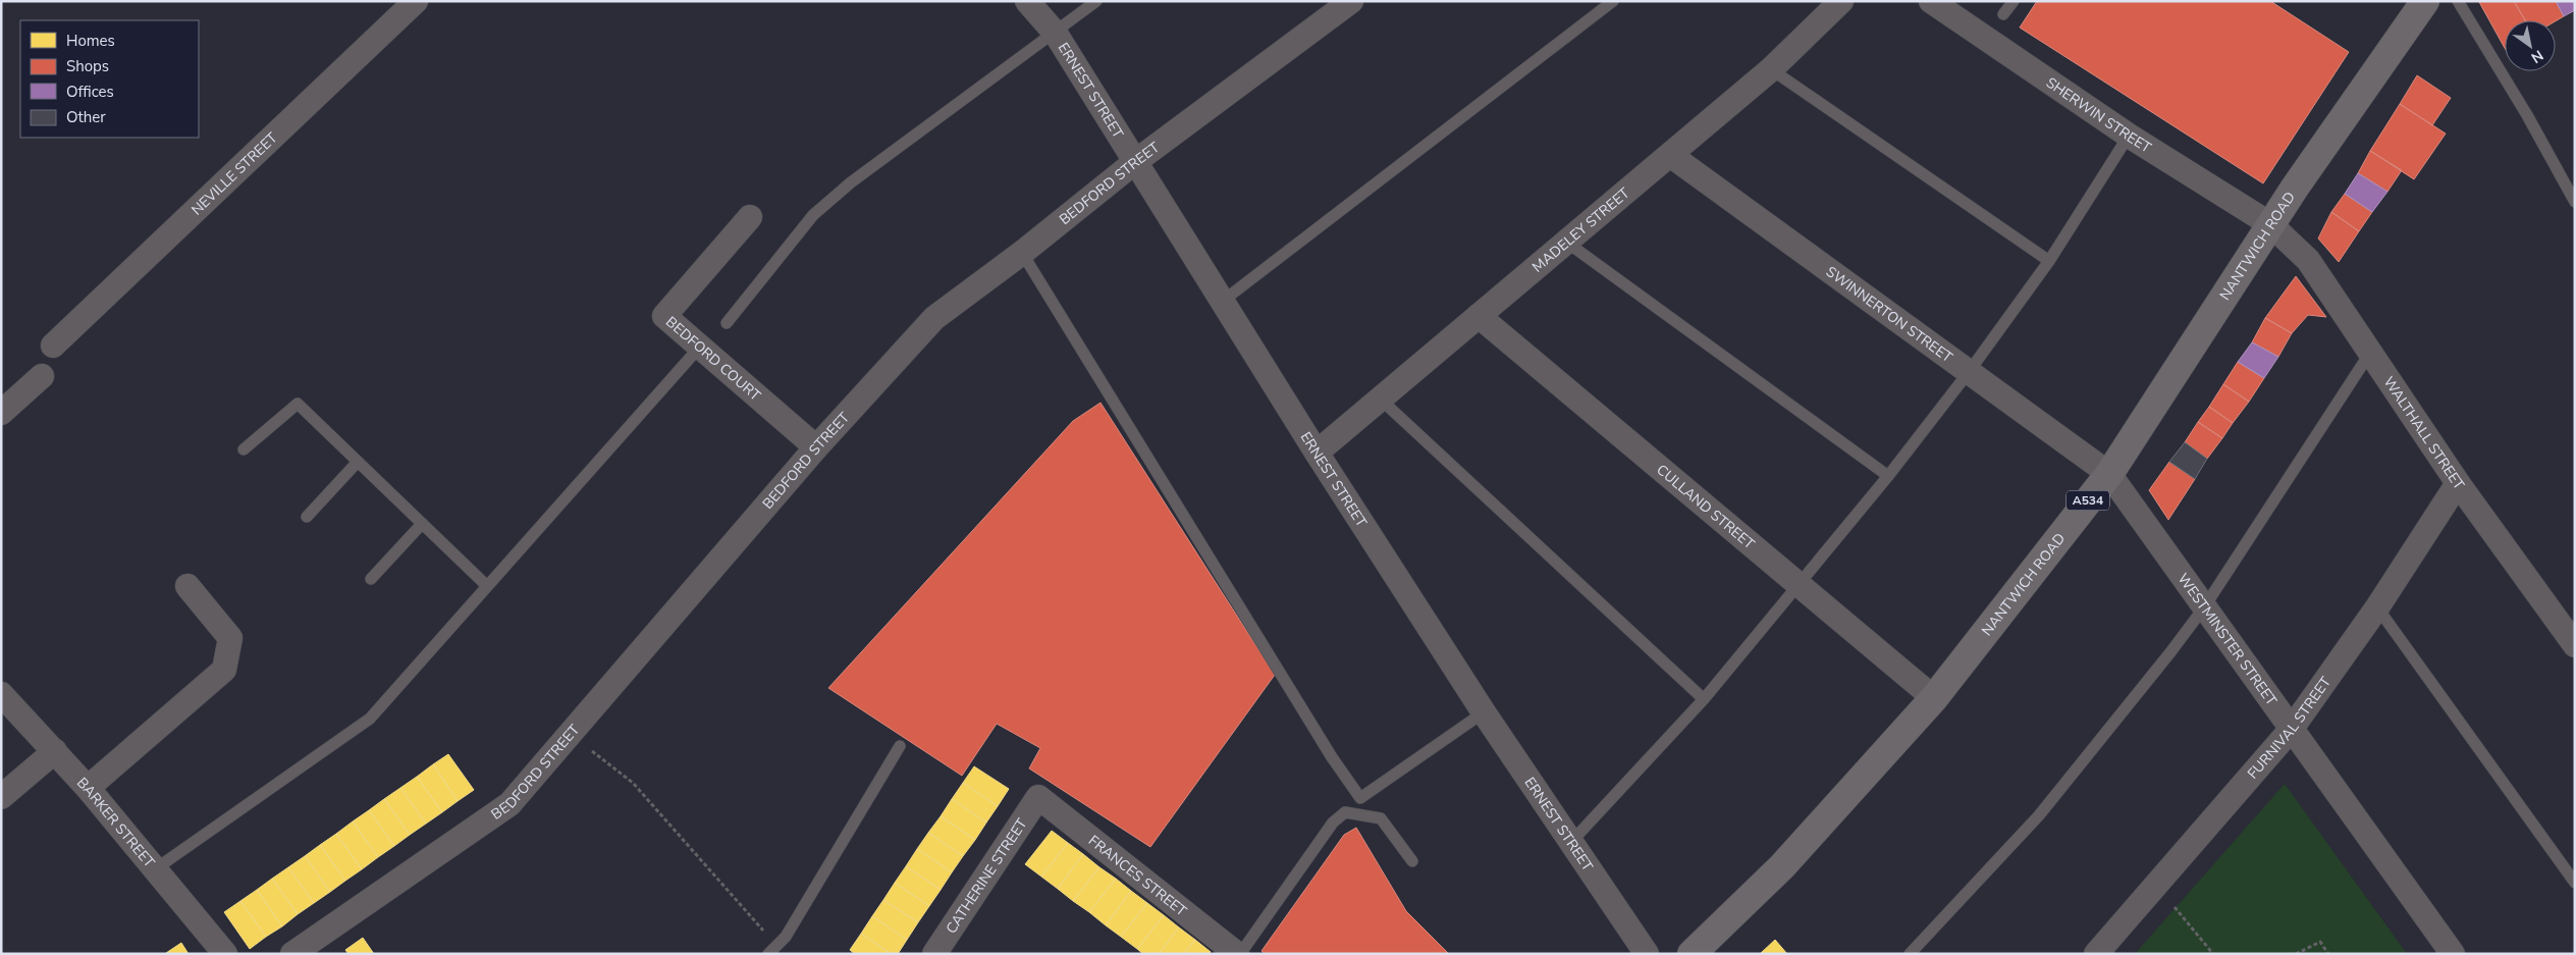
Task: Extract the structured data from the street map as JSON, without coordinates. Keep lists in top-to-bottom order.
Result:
{
  "streets": {
    "main road": ["NANTWICH ROAD", "A534"],
    "street": [
      "ERNEST STREET",
      "SHERWIN STREET",
      "NEVILLE STREET",
      "BEDFORD STREET",
      "MADELEY STREET",
      "SWINNERTON STREET",
      "BEDFORD COURT",
      "WALTHALL STREET",
      "CULLAND STREET",
      "WESTMINSTER STREET",
      "FURNIVAL STREET",
      "BARKER STREET",
      "CATHERINE STREET",
      "FRANCES STREET"
    ]
  },
  "crossings": [
    ["ERNEST STREET", "BEDFORD STREET"],
    ["ERNEST STREET", "MADELEY STREET"],
    ["SHERWIN STREET", "NANTWICH ROAD"],
    ["SHERWIN STREET", "WALTHALL STREET"],
    ["BEDFORD STREET", "BEDFORD COURT"],
    ["MADELEY STREET", "SWINNERTON STREET"],
    ["MADELEY STREET", "CULLAND STREET"],
    ["NANTWICH ROAD", "SWINNERTON STREET"],
    ["NANTWICH ROAD", "WALTHALL STREET"],
    ["NANTWICH ROAD", "CULLAND STREET"],
    ["NANTWICH ROAD", "WESTMINSTER STREET"],
    ["SWINNERTON STREET", "WESTMINSTER STREET"],
    ["WALTHALL STREET", "FURNIVAL STREET"],
    ["WESTMINSTER STREET", "FURNIVAL STREET"],
    ["CATHERINE STREET", "FRANCES STREET"]
  ],
  "legend": [
    "Homes",
    "Shops",
    "Offices",
    "Other"
  ],
  "north": "bottom right"
}
